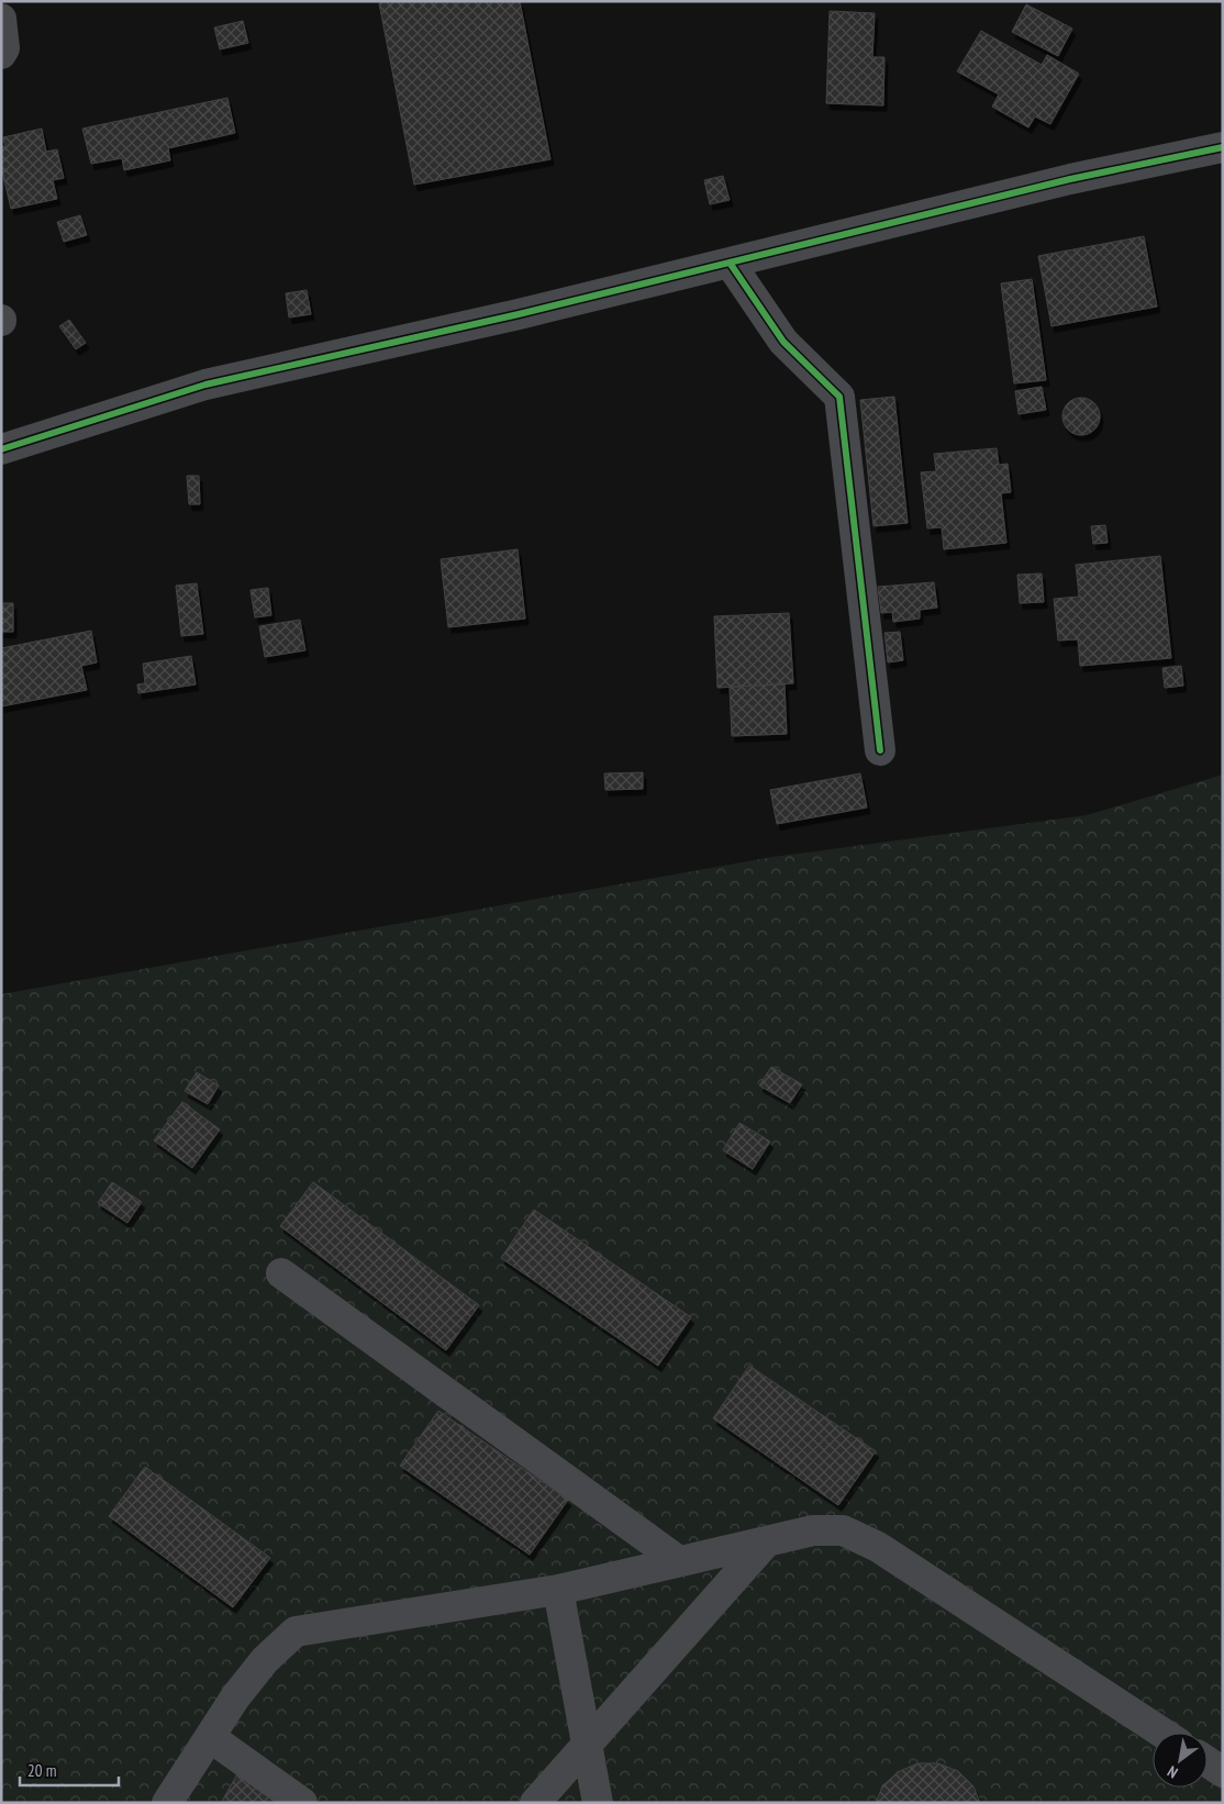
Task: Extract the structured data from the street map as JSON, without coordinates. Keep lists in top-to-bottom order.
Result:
{
  "scale_bar": "20 m",
  "north": "bottom left"
}
